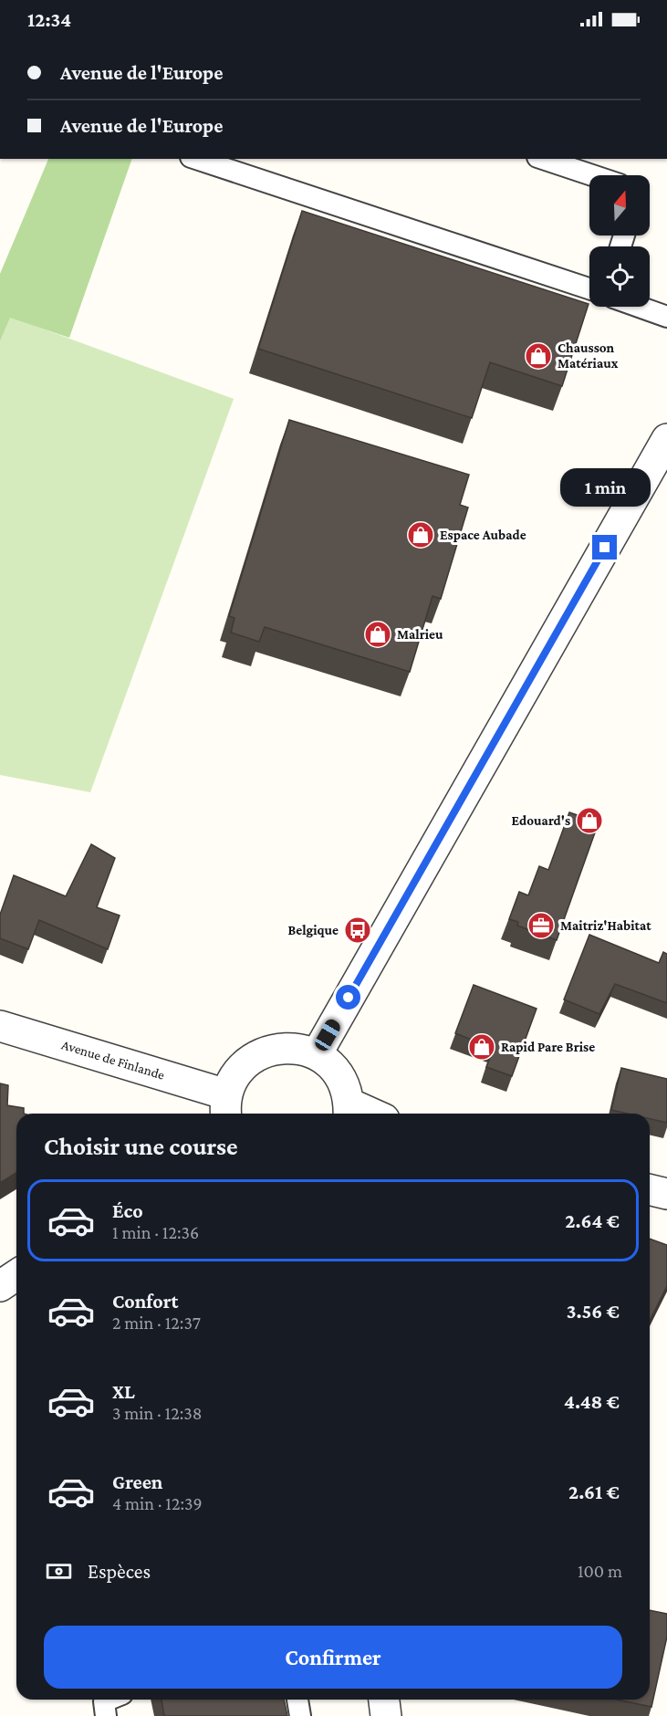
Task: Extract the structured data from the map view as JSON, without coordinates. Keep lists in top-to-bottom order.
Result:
{
  "streets": {
    "street": ["Avenue de Finlande"]
  },
  "places": {
    "shop": [
      "Chausson Matériaux",
      "Espace Aubade",
      "Malrieu",
      "Edouard's",
      "Rapid Pare Brise"
    ],
    "office": ["Maitriz'Habitat"],
    "bus stop": ["Belgique"]
  },
  "north": "top",
  "page": {
    "status": "12:34",
    "banner": ["Avenue de l'Europe", "Avenue de l'Europe"],
    "bubble": "1 min",
    "heading": "Choisir une course",
    "list": [
      {
        "name": "Éco",
        "note": "1 min · 12:36",
        "value": "2.64 €"
      },
      {
        "name": "Confort",
        "note": "2 min · 12:37",
        "value": "3.56 €"
      },
      {
        "name": "XL",
        "note": "3 min · 12:38",
        "value": "4.48 €"
      },
      {
        "name": "Green",
        "note": "4 min · 12:39",
        "value": "2.61 €"
      }
    ],
    "pay": ["Espèces", "100 m"],
    "buttons": "Confirmer"
  }
}
